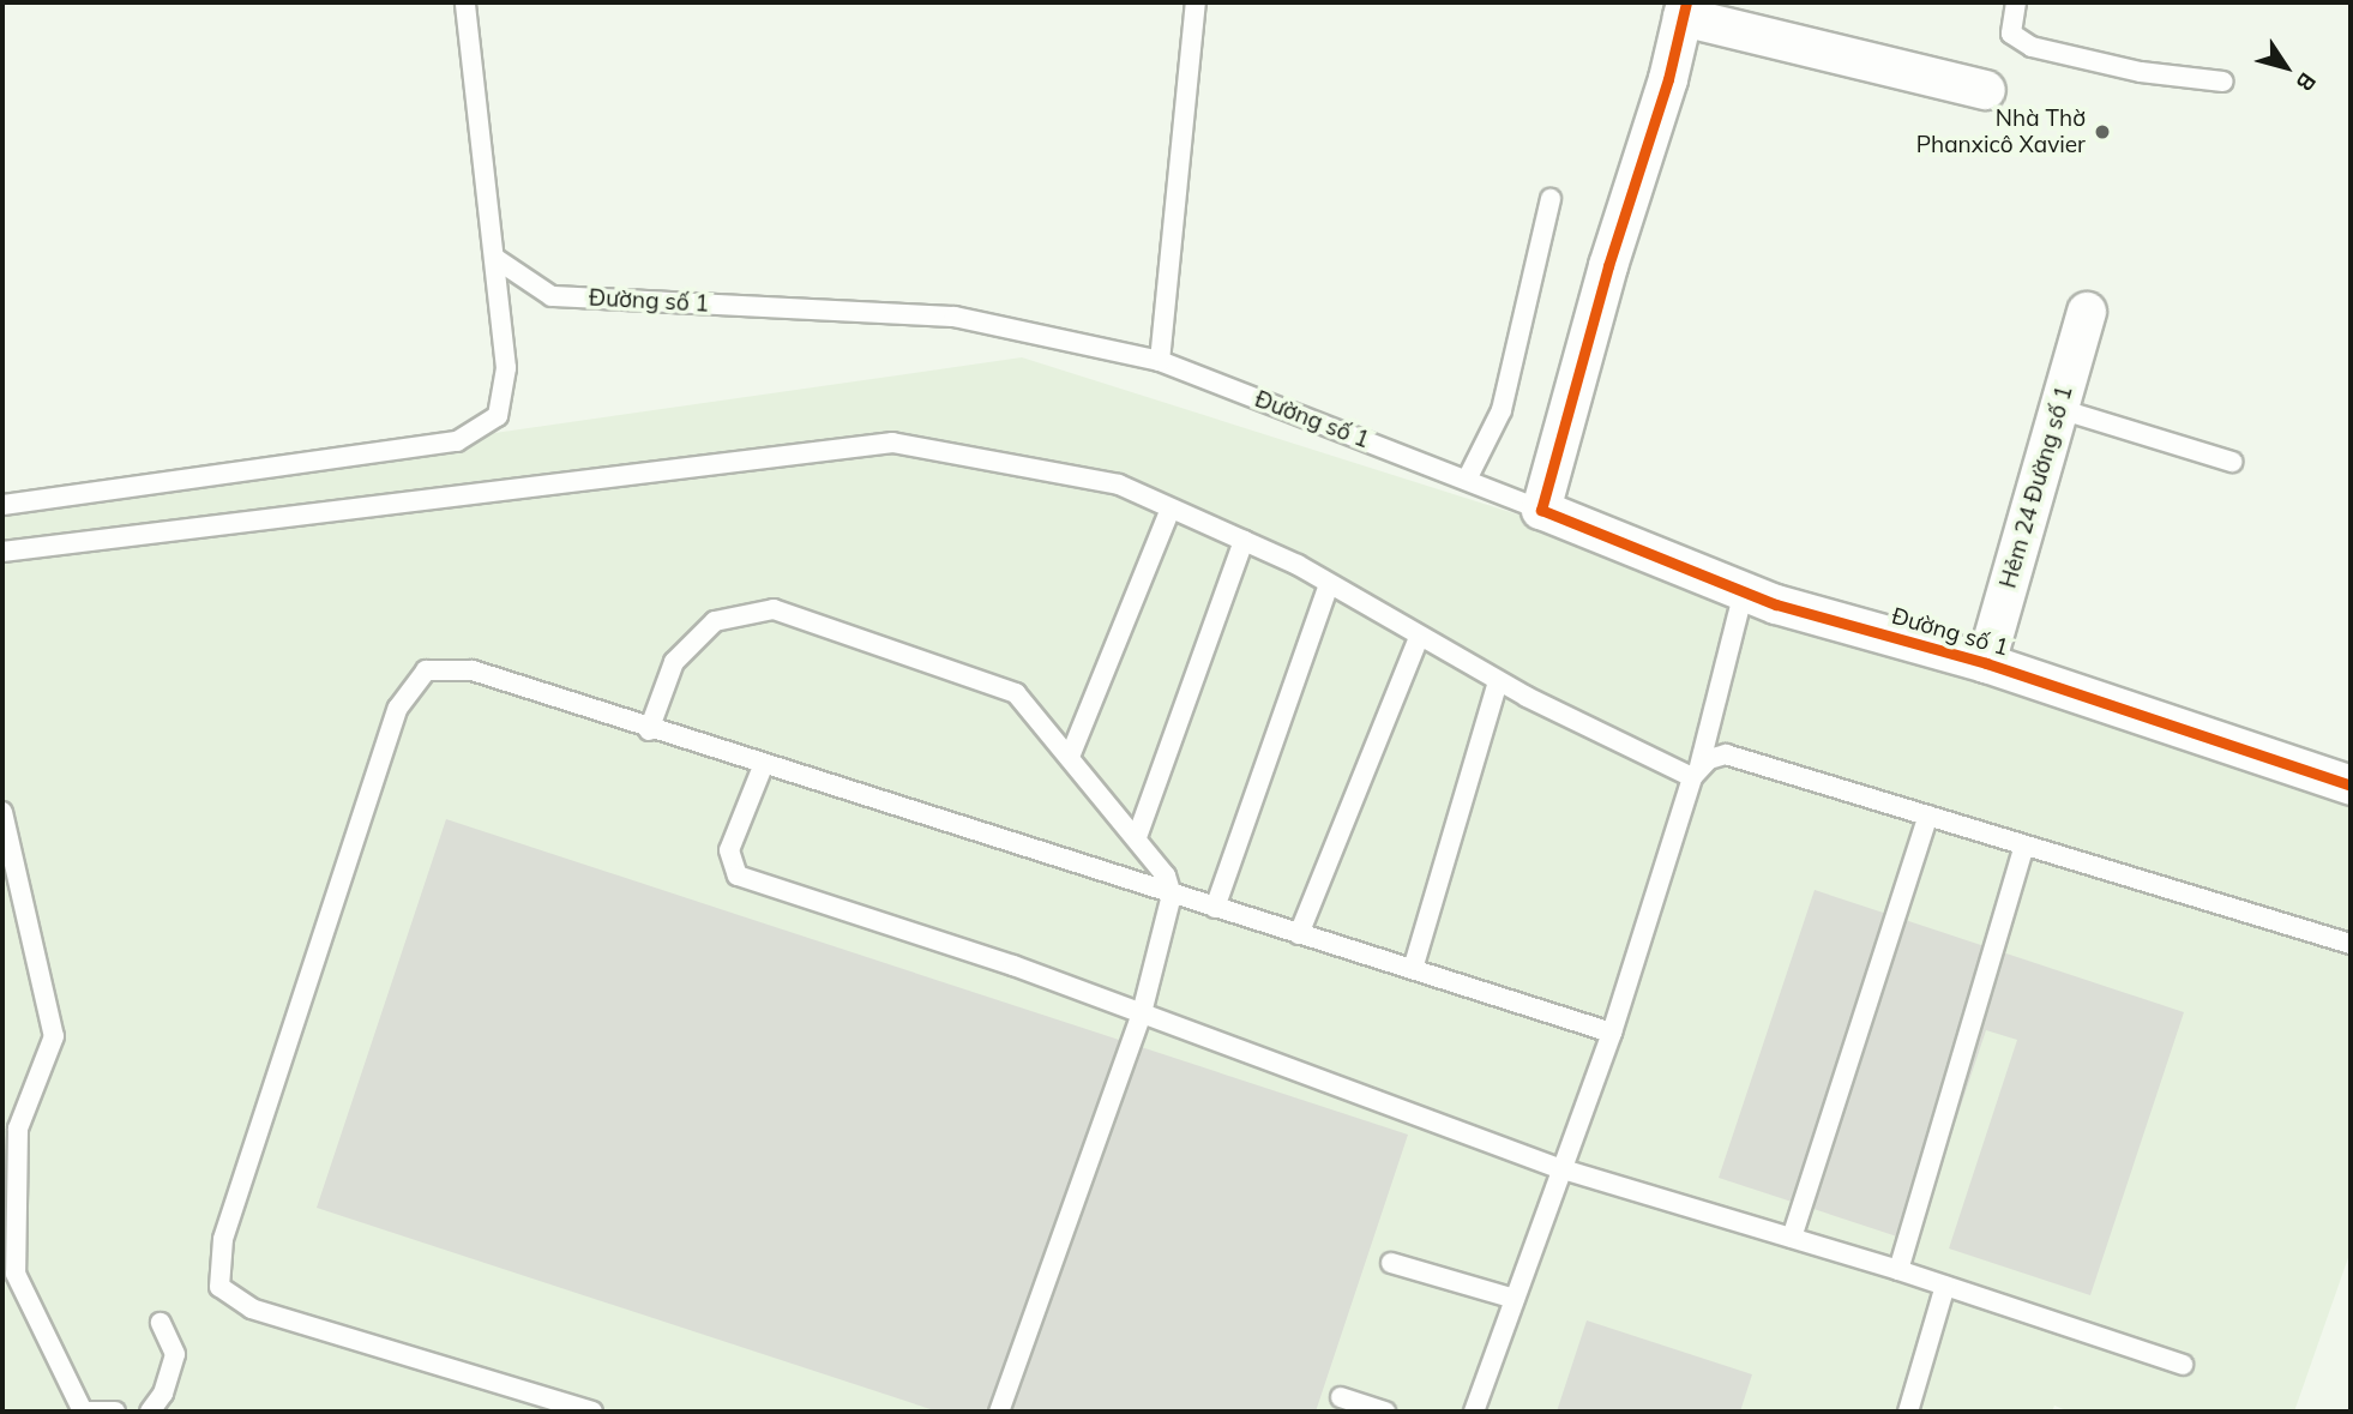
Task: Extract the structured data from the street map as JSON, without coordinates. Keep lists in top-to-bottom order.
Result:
{
  "streets": {
    "street": ["Đường số 1", "Hẻm 24 Đường số 1"]
  },
  "crossings": [
    ["Đường số 1", "Hẻm 24 Đường số 1"]
  ],
  "places": ["Nhà Thờ Phanxicô Xavier"],
  "north": "bottom right"
}
